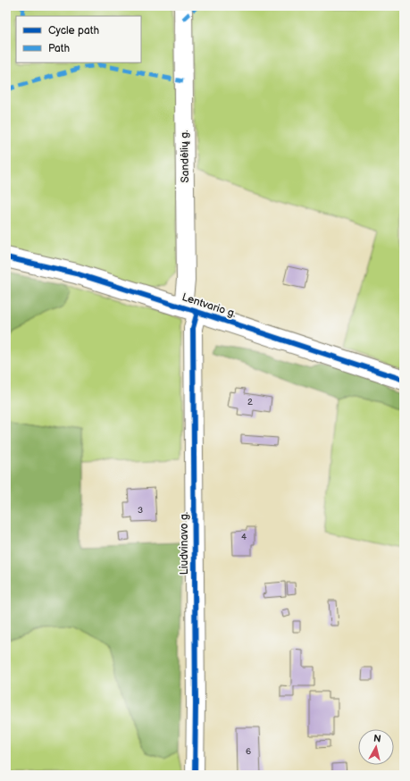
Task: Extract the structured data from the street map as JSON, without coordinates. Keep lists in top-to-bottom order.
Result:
{
  "streets": {
    "main road": ["Lentvario g."],
    "street": ["Sandėlių g.", "Liudvinavo g."]
  },
  "crossings": [
    ["Sandėlių g.", "Lentvario g."],
    ["Sandėlių g.", "Liudvinavo g."],
    ["Lentvario g.", "Liudvinavo g."]
  ],
  "house_numbers": [
    "2",
    "3",
    "4",
    "6"
  ],
  "legend": ["Cycle path", "Path"],
  "north": "top"
}
